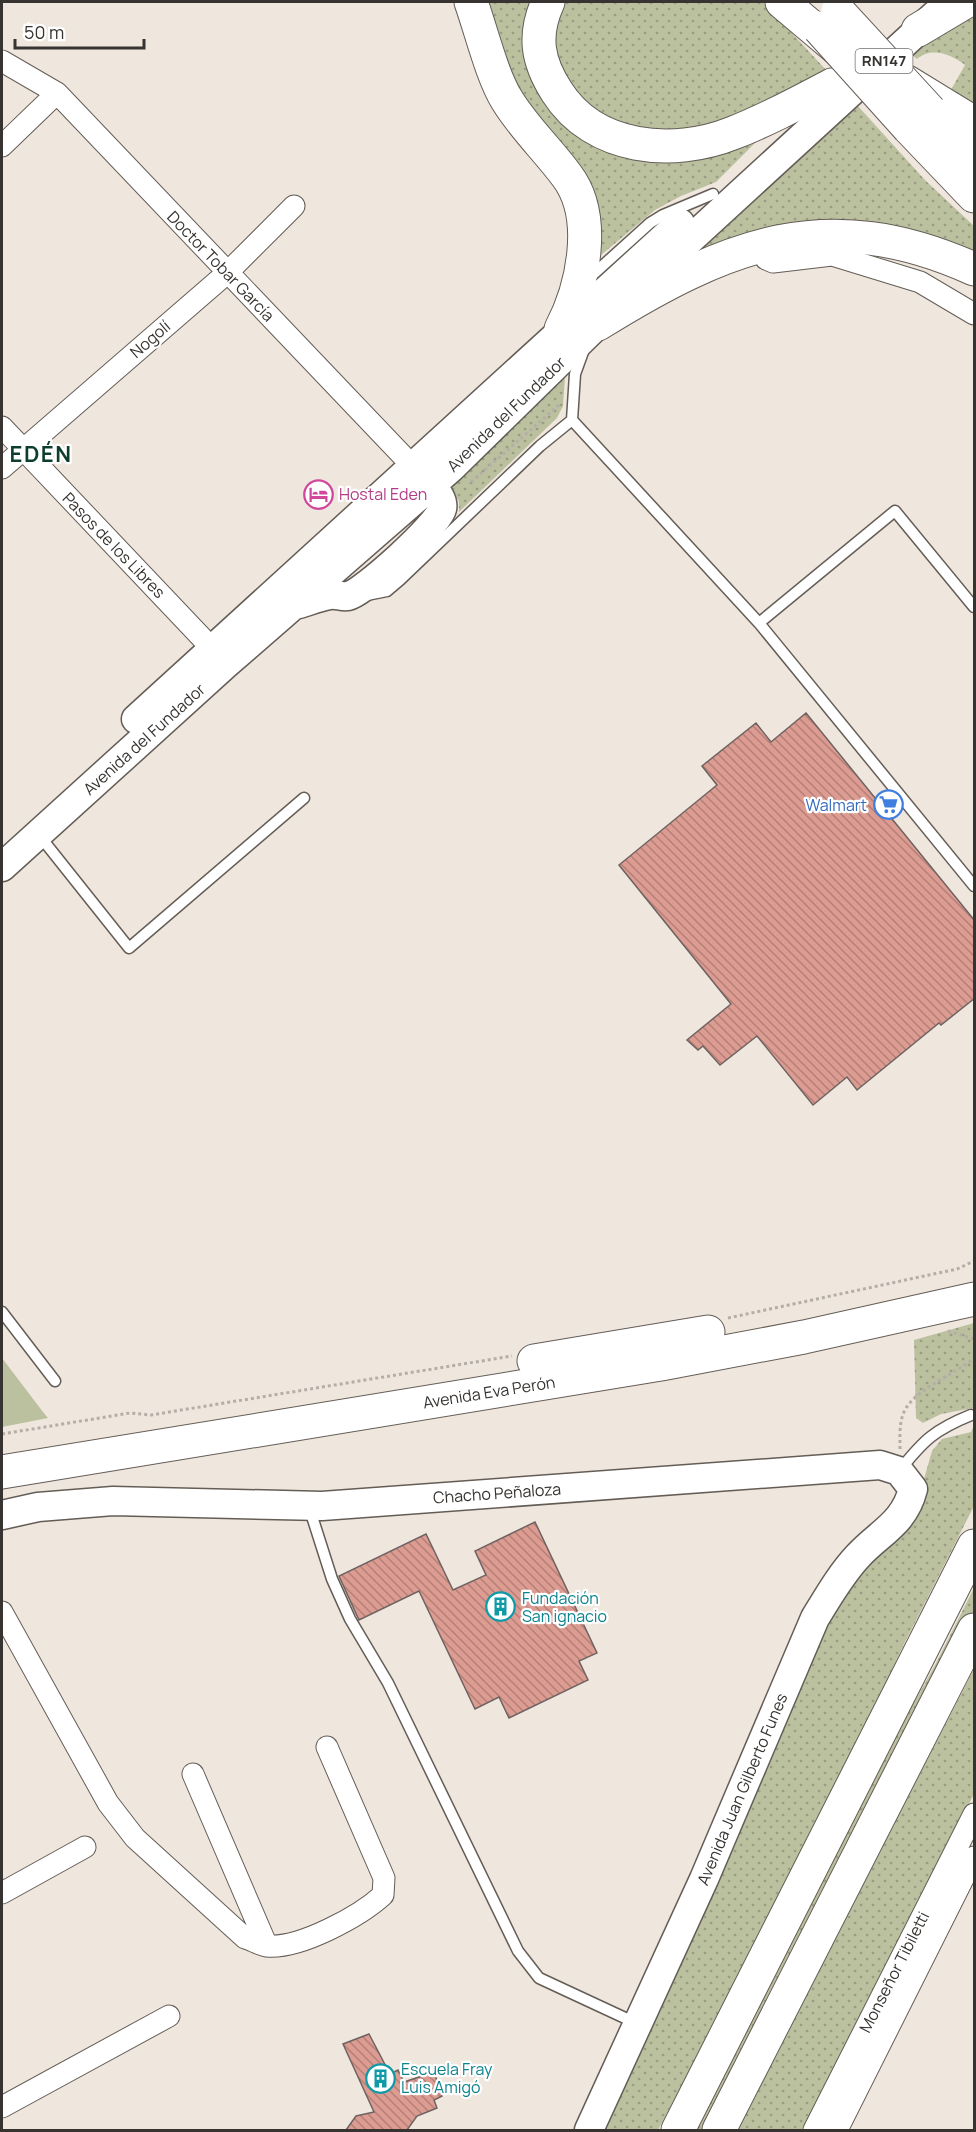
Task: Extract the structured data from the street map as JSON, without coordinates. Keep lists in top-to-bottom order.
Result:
{
  "streets": {
    "main road": [
      "RN147",
      "Avenida del Fundador",
      "Avenida Eva Perón",
      "Chacho Peñaloza",
      "Avenida Juan Gilberto Funes"
    ],
    "street": [
      "Doctor Tobar García",
      "Nogolí",
      "Pasos de los Libres",
      "Monseñor Tibiletti"
    ]
  },
  "crossings": [
    ["Doctor Tobar García", "Nogolí"],
    ["Doctor Tobar García", "Avenida del Fundador"],
    ["Nogolí", "Pasos de los Libres"],
    ["Avenida del Fundador", "Pasos de los Libres"],
    ["Chacho Peñaloza", "Avenida Juan Gilberto Funes"]
  ],
  "districts": ["EDÉN"],
  "places": {
    "hotel": ["Hostal Eden"],
    "supermarket": ["Walmart"],
    "building": ["Fundación San ignacio", "Escuela Fray Luis Amigó"]
  },
  "scale_bar": "50 m"
}
